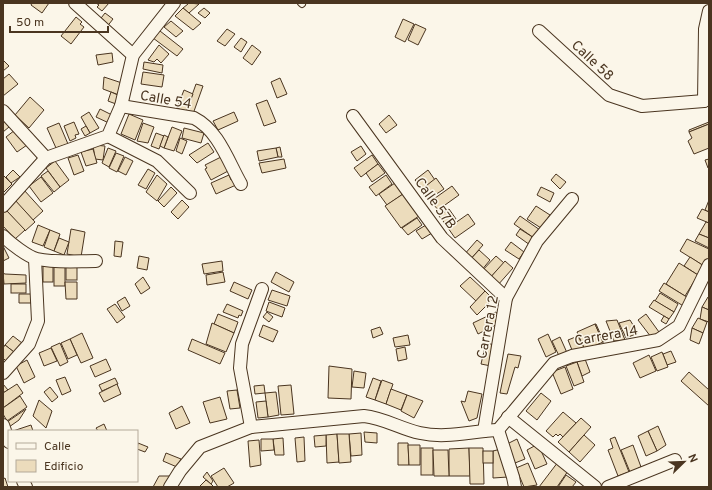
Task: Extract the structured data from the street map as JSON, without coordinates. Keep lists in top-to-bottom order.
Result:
{
  "streets": {
    "street": [
      "Calle 58",
      "Calle 54",
      "Calle 57B",
      "Carrera 12",
      "Carrera 14"
    ]
  },
  "crossings": [
    ["Calle 57B", "Carrera 12"]
  ],
  "legend": ["Calle", "Edificio"],
  "scale_bar": "50 m",
  "north": "top right"
}
